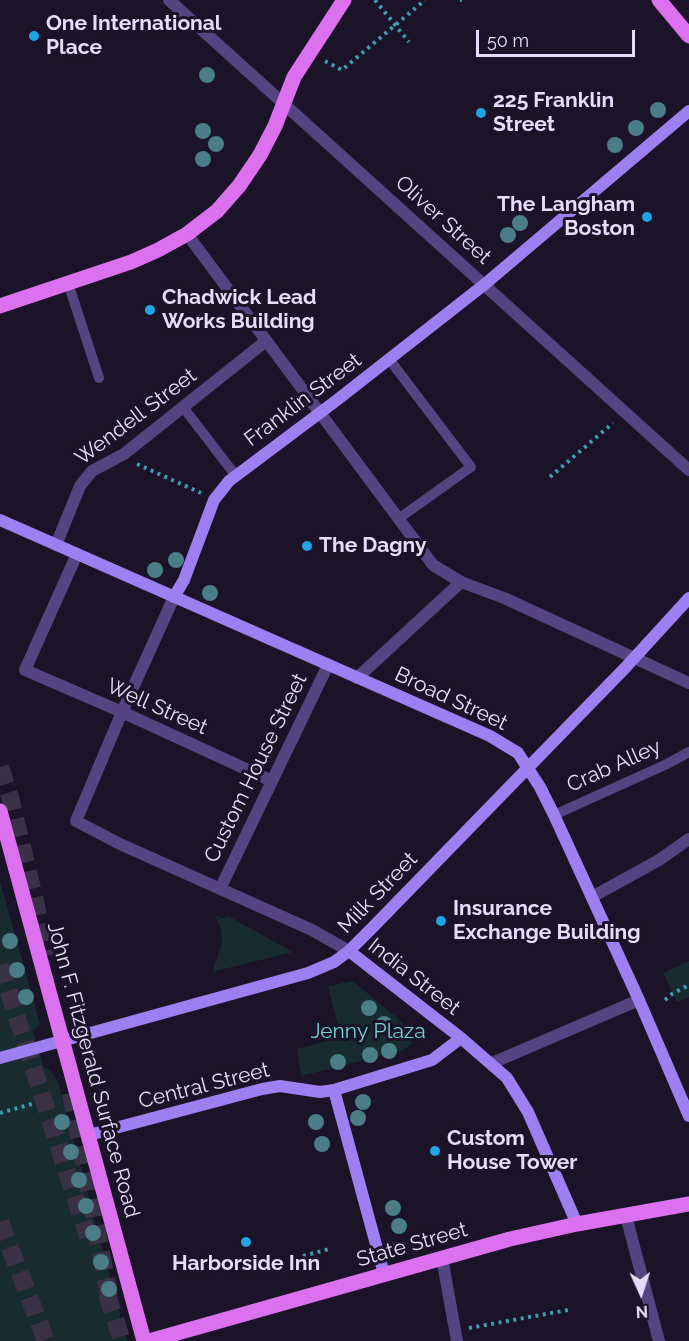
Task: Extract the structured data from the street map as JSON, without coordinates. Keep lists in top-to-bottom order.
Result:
{
  "streets": {
    "main road": [
      "Franklin Street",
      "Broad Street",
      "Milk Street",
      "India Street",
      "John F. Fitzgerald Surface Road",
      "Central Street",
      "State Street"
    ],
    "street": [
      "Oliver Street",
      "Wendell Street",
      "Well Street",
      "Custom House Street"
    ],
    "lane": ["Crab Alley"]
  },
  "crossings": [
    ["Oliver Street", "Franklin Street"],
    ["Franklin Street", "Broad Street"],
    ["Franklin Street", "Well Street"],
    ["Franklin Street", "India Street"],
    ["Wendell Street", "Broad Street"],
    ["Broad Street", "Well Street"],
    ["Broad Street", "Crab Alley"],
    ["Broad Street", "Custom House Street"],
    ["Broad Street", "Milk Street"],
    ["Well Street", "Custom House Street"],
    ["Custom House Street", "India Street"],
    ["Milk Street", "India Street"],
    ["Milk Street", "John F. Fitzgerald Surface Road"],
    ["India Street", "Central Street"],
    ["India Street", "State Street"],
    ["John F. Fitzgerald Surface Road", "Central Street"]
  ],
  "parks": ["Jenny Plaza"],
  "places": [
    "One International Place",
    "225 Franklin Street",
    "The Langham Boston",
    "Chadwick Lead Works Building",
    "The Dagny",
    "Insurance Exchange Building",
    "Custom House Tower",
    "Harborside Inn"
  ],
  "scale_bar": "50 m",
  "north": "bottom"
}
